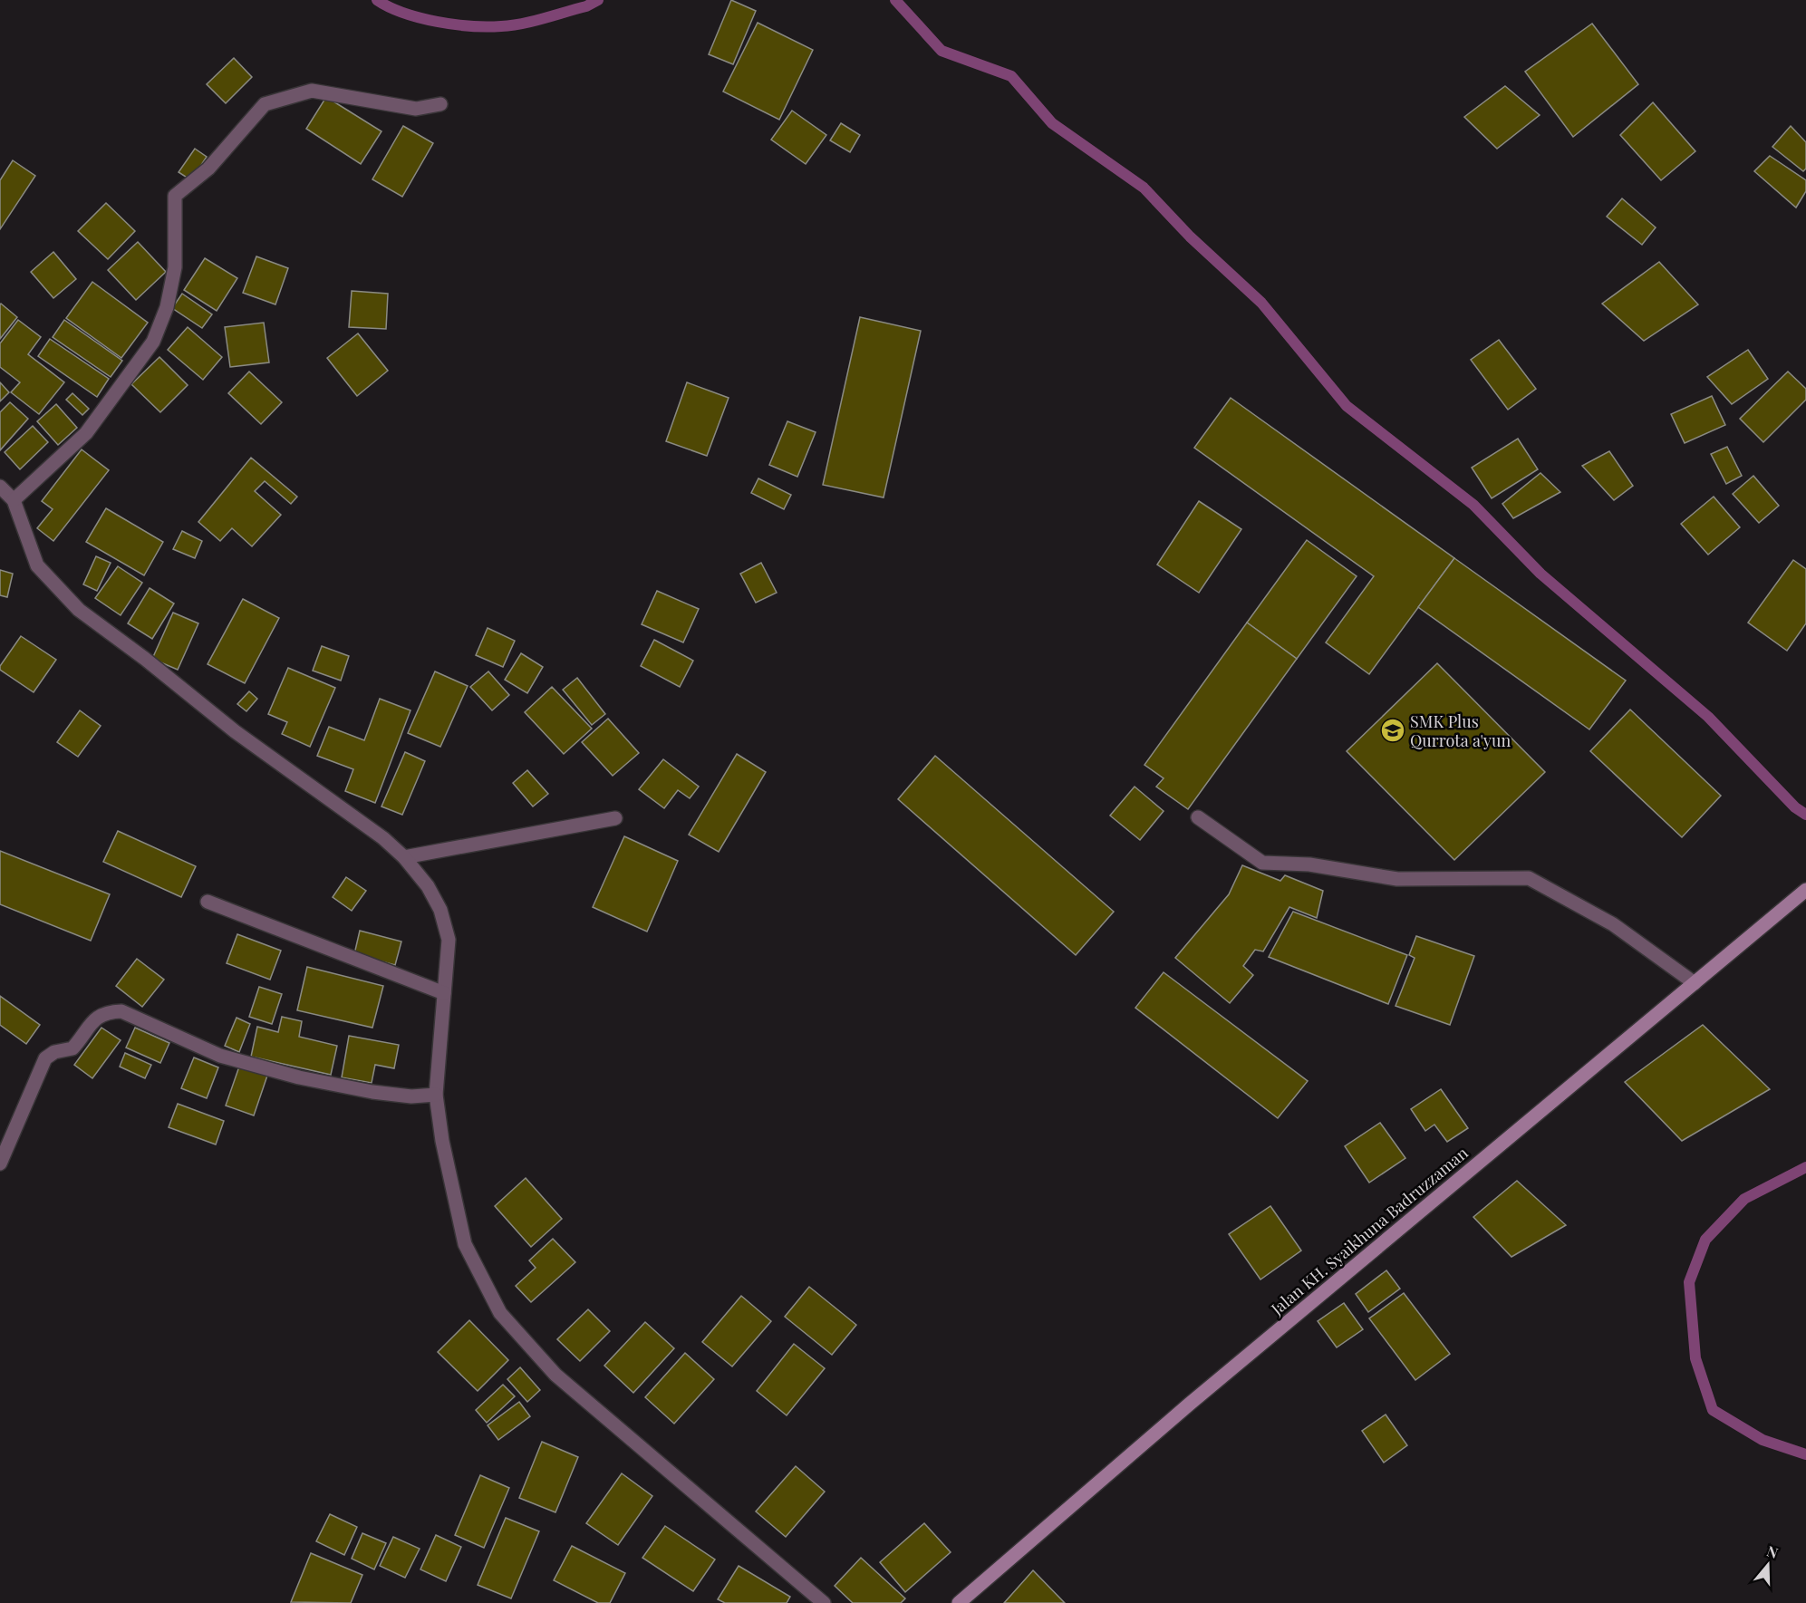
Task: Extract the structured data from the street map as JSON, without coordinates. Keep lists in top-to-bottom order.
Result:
{
  "streets": {
    "main road": ["Jalan KH. Syaikhuna Badruzzaman"]
  },
  "places": {
    "school or university": ["SMK Plus Qurrota a'yun"]
  },
  "north": "top"
}
